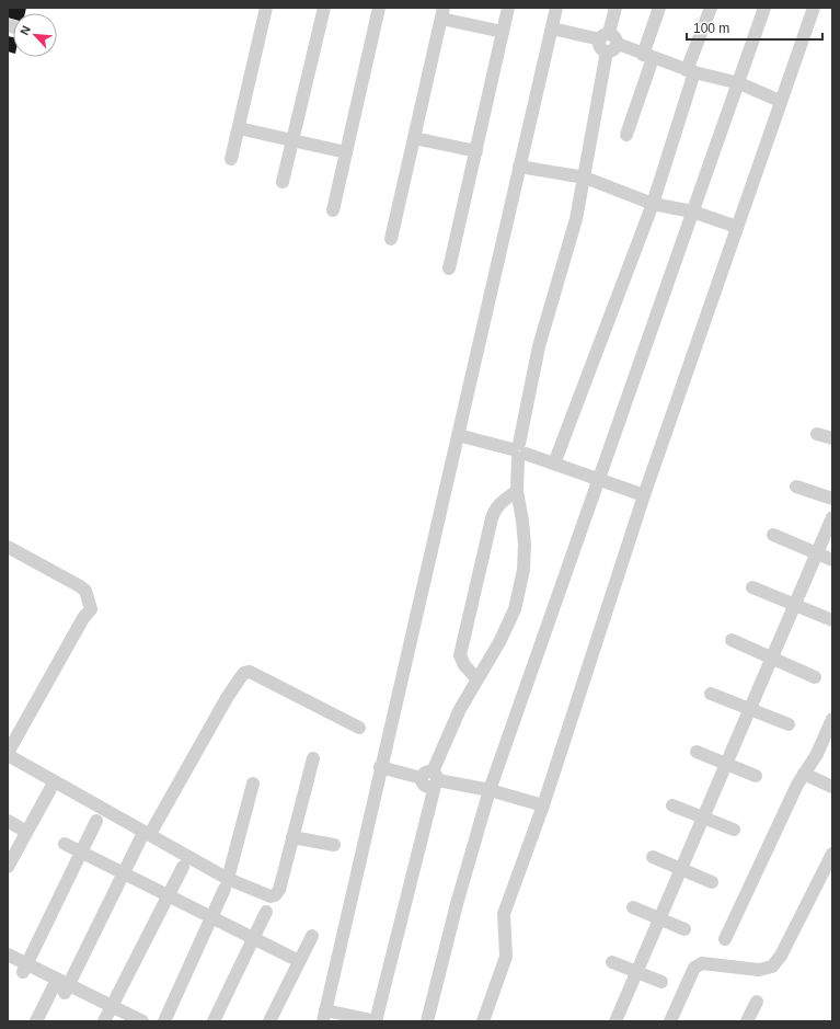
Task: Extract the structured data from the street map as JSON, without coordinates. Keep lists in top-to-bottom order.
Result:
{
  "scale_bar": "100 m",
  "north": "top left"
}
